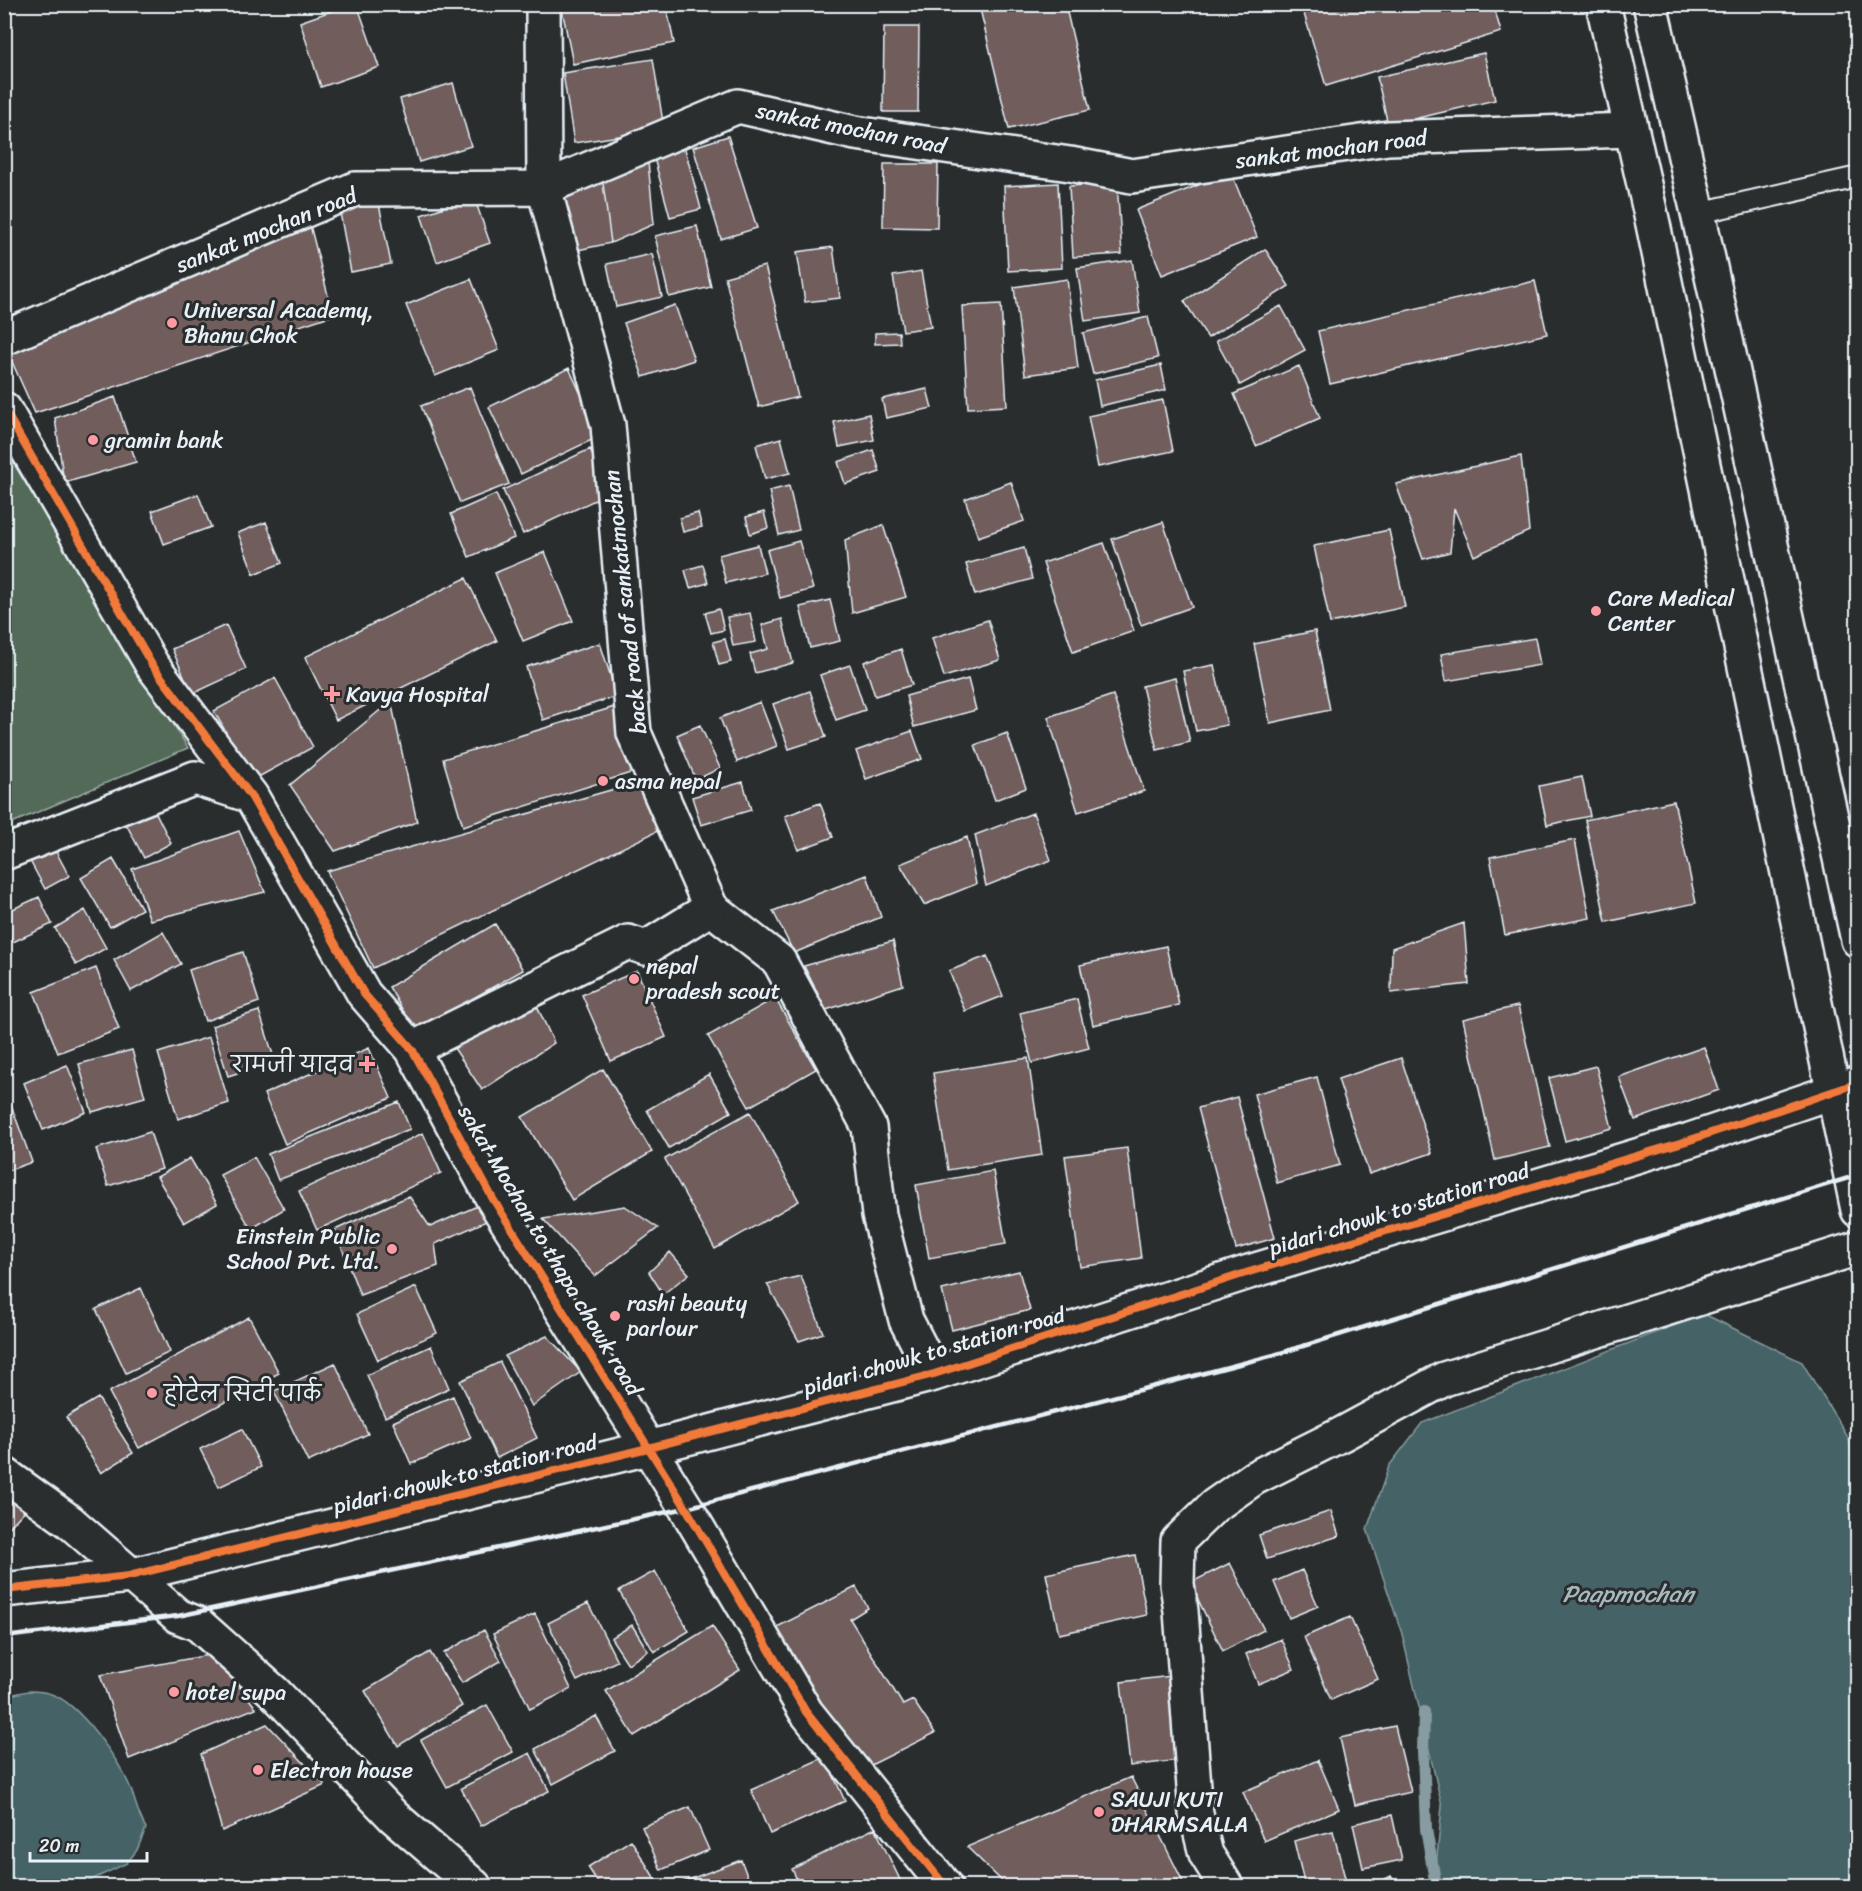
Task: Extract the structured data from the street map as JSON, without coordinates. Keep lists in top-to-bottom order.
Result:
{
  "streets": {
    "main road": [
      "sankat mochan road",
      "back road of sankatmochan",
      "pidari chowk to station road",
      "sakat Mochan to thapa chowk road"
    ]
  },
  "crossings": [
    ["sankat mochan road", "back road of sankatmochan"],
    ["back road of sankatmochan", "pidari chowk to station road"],
    ["pidari chowk to station road", "sakat Mochan to thapa chowk road"]
  ],
  "water": ["Paapmochan"],
  "places": {
    "other": [
      "Universal Academy, Bhanu Chok",
      "gramin bank",
      "Care Medical Center",
      "asma nepal",
      "nepal pradesh scout",
      "Einstein Public School Pvt. Ltd.",
      "rashi beauty parlour",
      "होटेल सिटी पार्क",
      "hotel supa",
      "Electron house",
      "SAUJI KUTI DHARMSALLA"
    ],
    "health": ["Kavya Hospital", "रामजी यादव"]
  },
  "scale_bar": "20 m"
}
